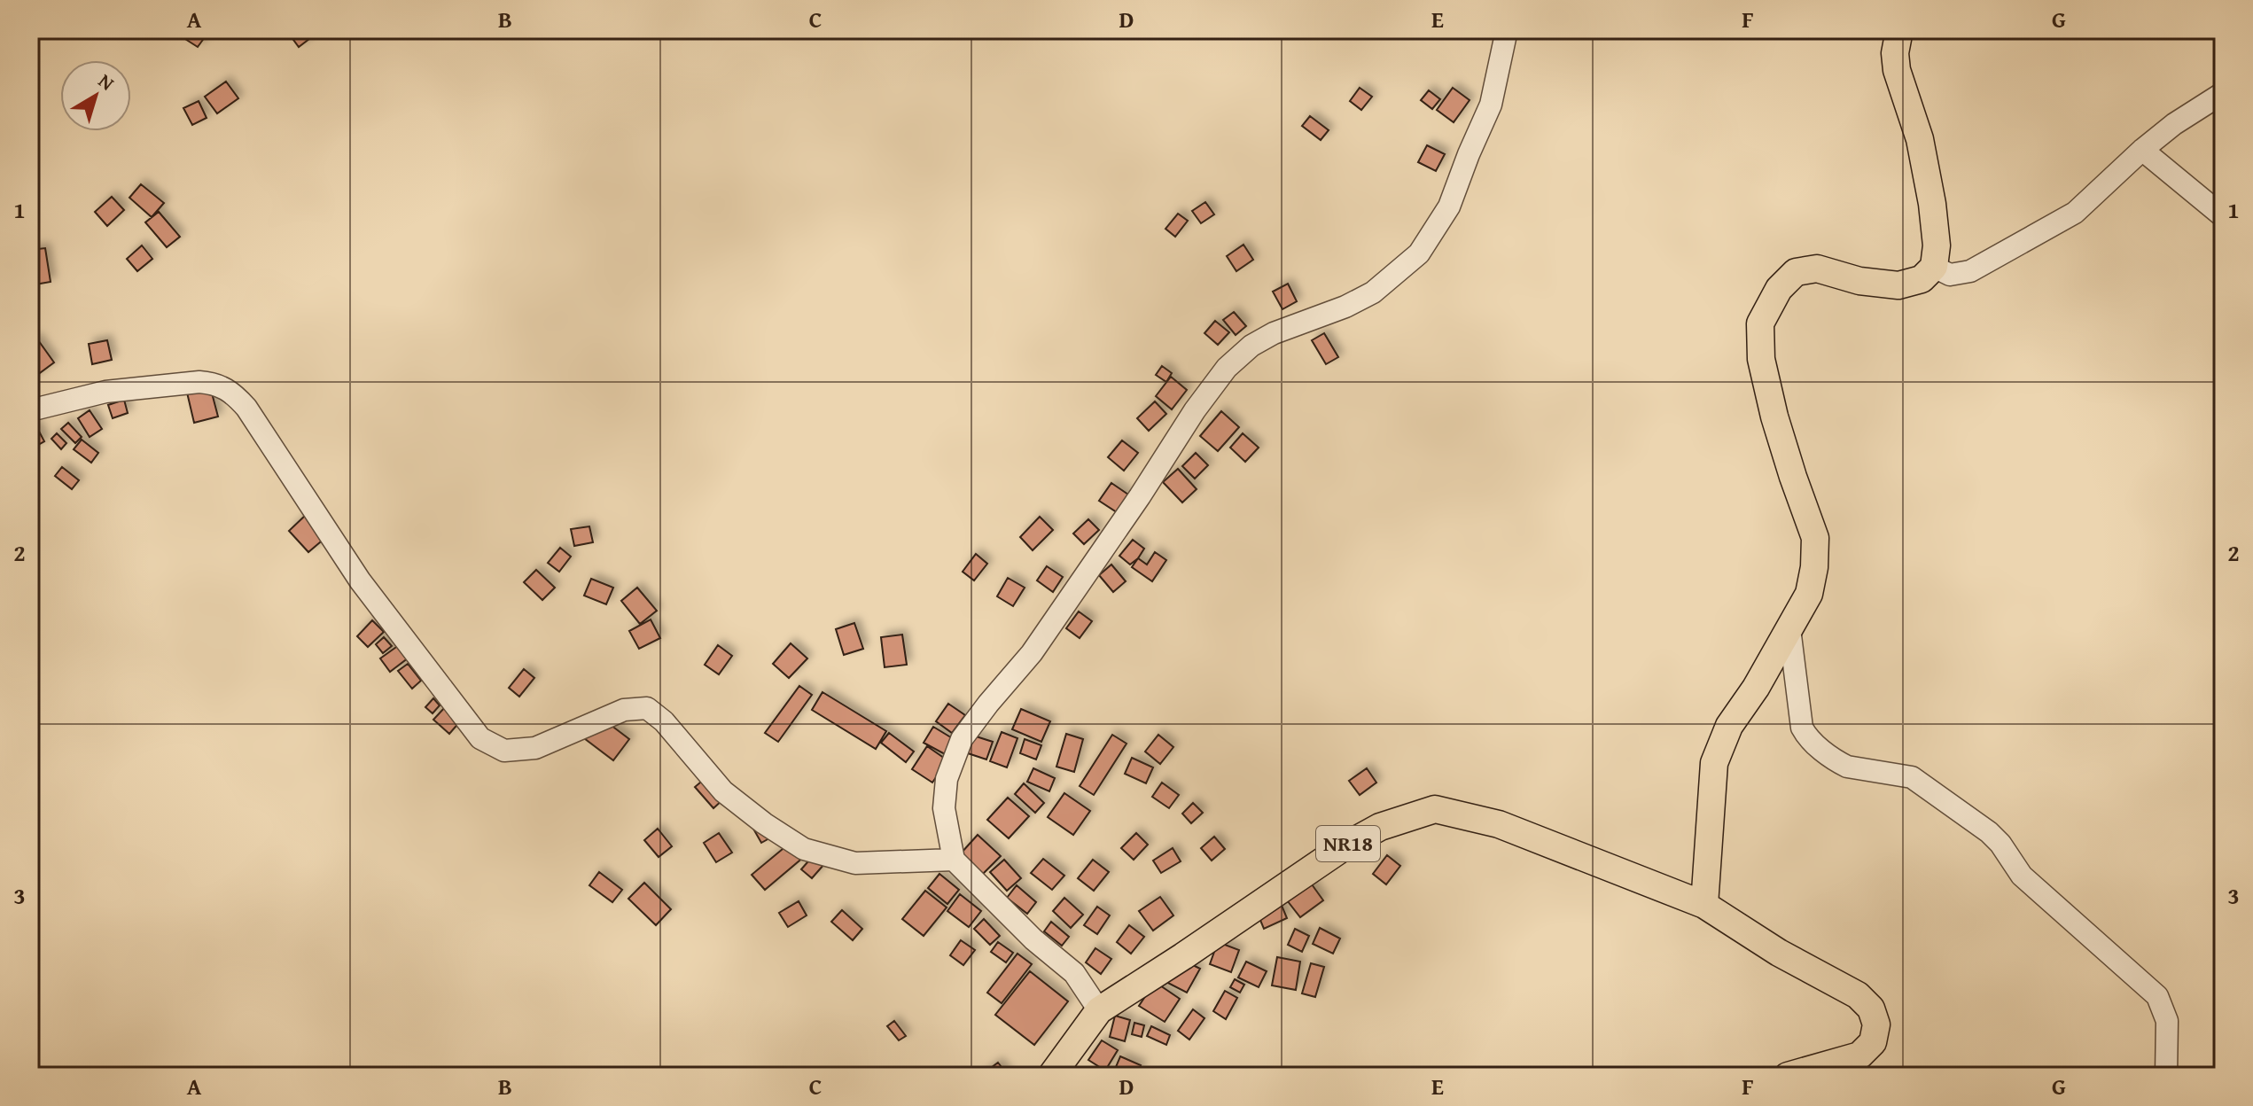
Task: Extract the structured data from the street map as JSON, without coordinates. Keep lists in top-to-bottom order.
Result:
{
  "streets": {
    "main road": ["NR18"]
  },
  "north": "top right",
  "grid": {
    "columns": [
      "A",
      "B",
      "C",
      "D",
      "E",
      "F",
      "G"
    ],
    "rows": ["1", "2", "3"]
  }
}
